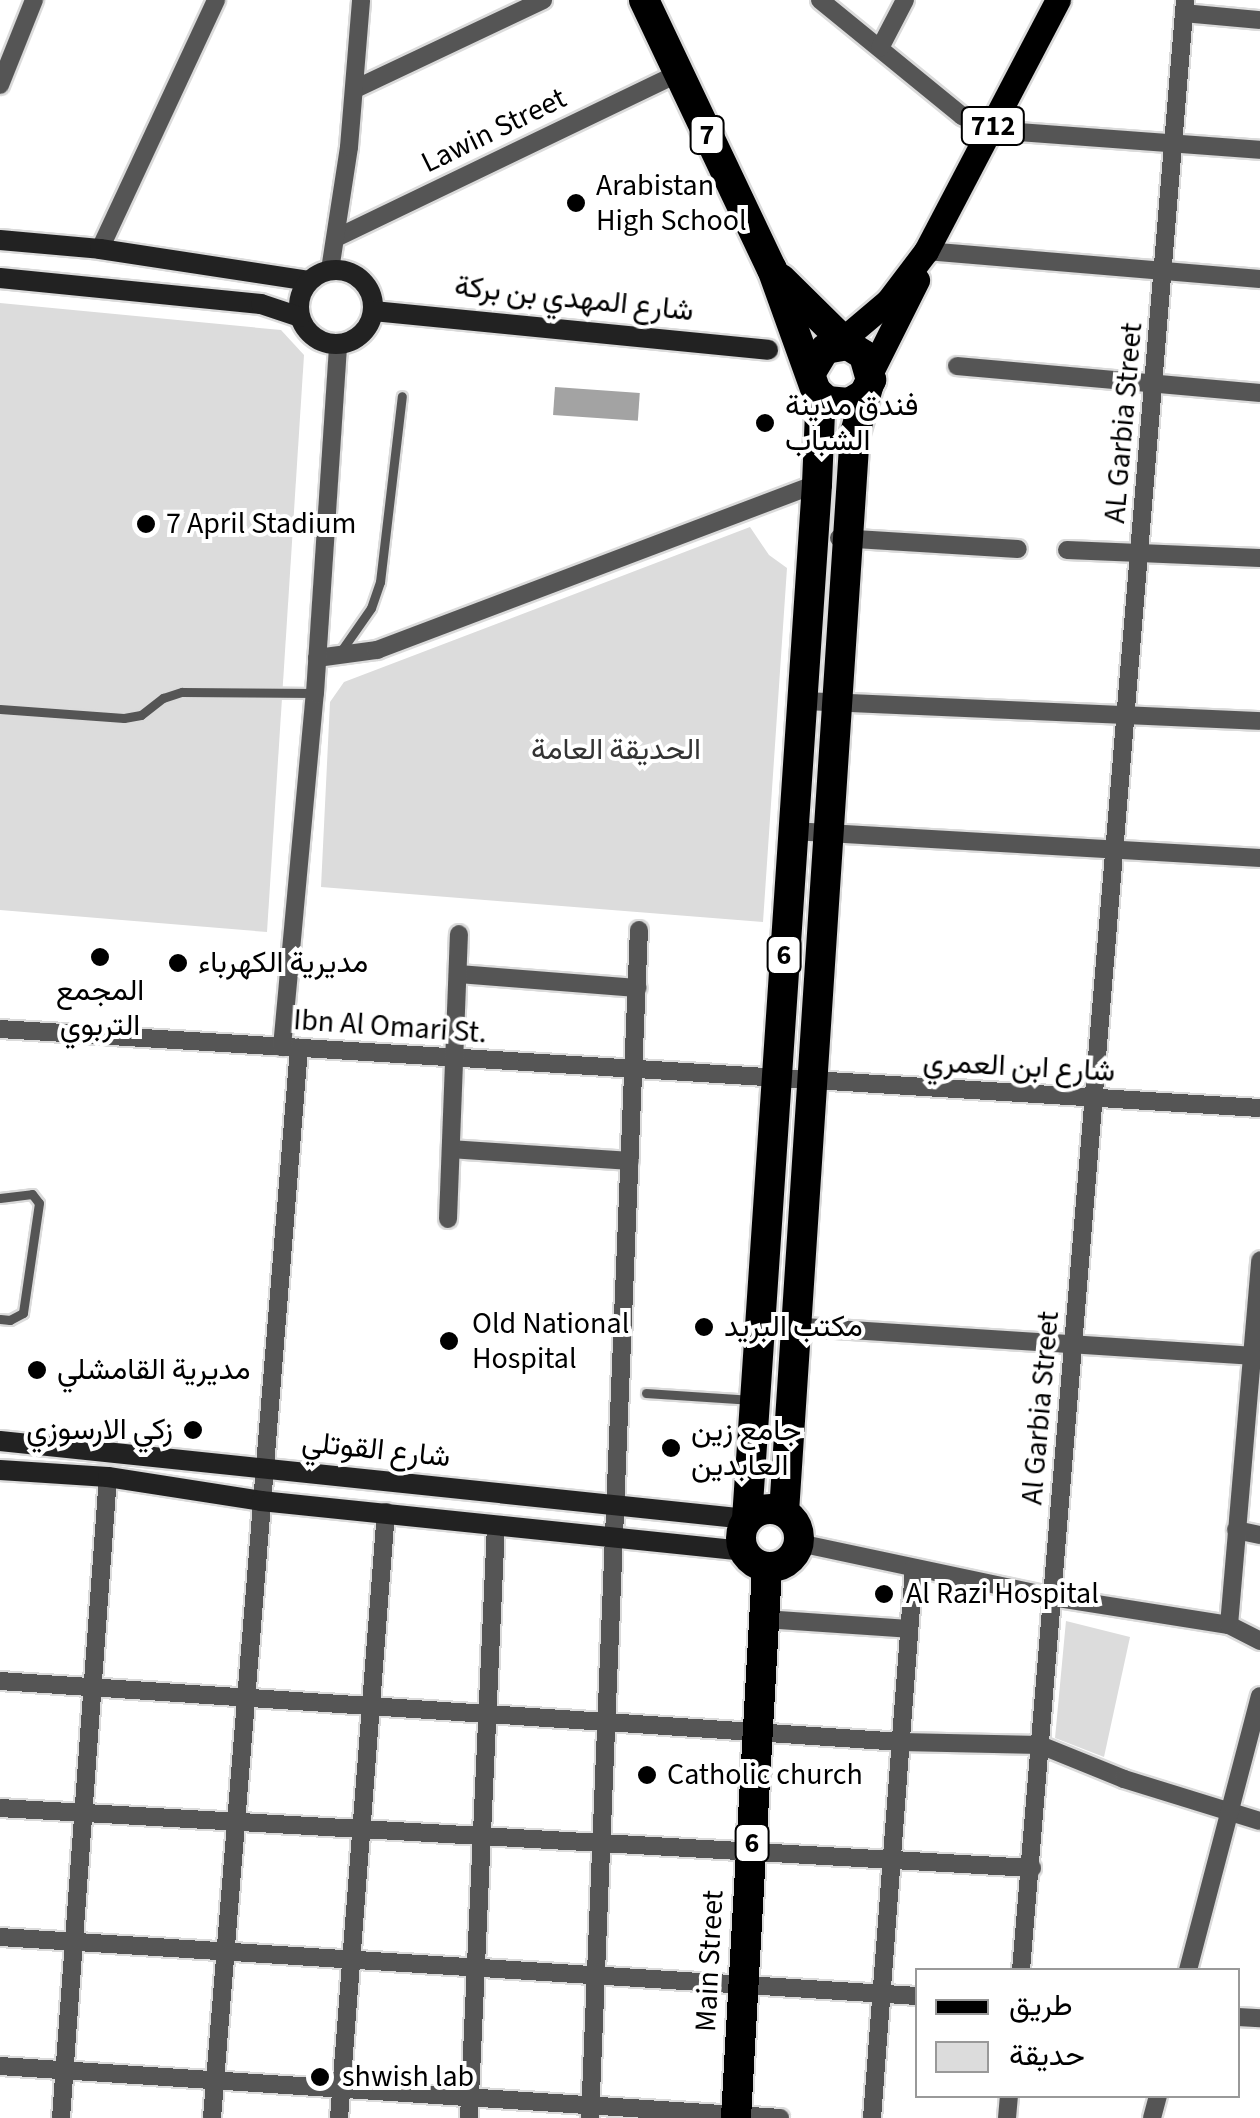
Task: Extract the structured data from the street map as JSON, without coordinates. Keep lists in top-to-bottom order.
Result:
{
  "streets": {
    "highway": ["7", "6", "Main Street"],
    "main road": ["712"],
    "street": [
      "Lawin Street",
      "شارع المهدي بن بركة",
      "AL Garbia Street",
      "Ibn Al Omari St.",
      "شارع ابن العمري",
      "Al Garbia Street",
      "شارع القوتلي"
    ]
  },
  "crossings": [
    ["712", "7"],
    ["712", "6"],
    ["Lawin Street", "7"],
    ["7", "6"],
    ["AL Garbia Street", "Al Garbia Street"],
    ["6", "Ibn Al Omari St."],
    ["6", "شارع ابن العمري"],
    ["6", "شارع القوتلي"],
    ["6", "Main Street"],
    ["Ibn Al Omari St.", "شارع ابن العمري"],
    ["شارع ابن العمري", "Al Garbia Street"],
    ["شارع القوتلي", "Main Street"]
  ],
  "parks": ["الحديقة العامة"],
  "places": [
    "Arabistan High School",
    "فندق مدينة الشباب",
    "7 April Stadium",
    "المجمع التربوي",
    "مديرية الكهرباء",
    "مكتب البريد",
    "Old National Hospital",
    "مديرية القامشلي",
    "زكي الارسوزي",
    "جامع زين العابدين",
    "Al Razi Hospital",
    "Catholic church",
    "shwish lab"
  ],
  "legend": ["طريق", "حديقة"]
}
